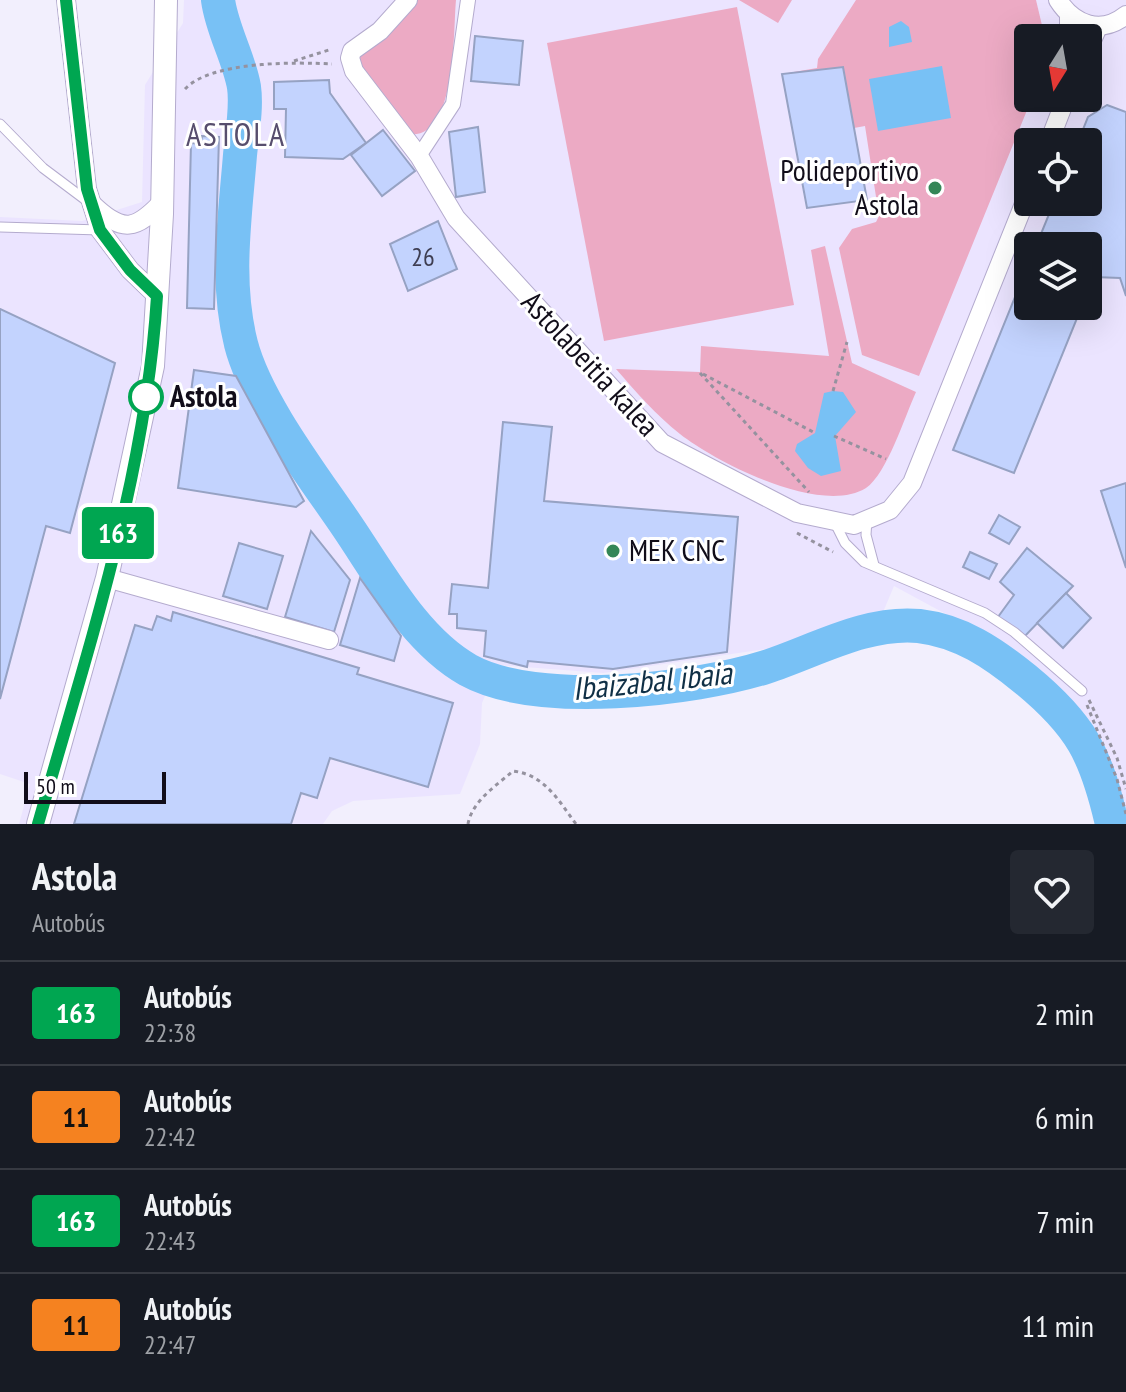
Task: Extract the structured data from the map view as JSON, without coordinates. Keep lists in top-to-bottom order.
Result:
{
  "streets": {
    "street": ["Astolabeitia kalea"]
  },
  "districts": ["ASTOLA"],
  "water": ["Ibaizabal ibaia"],
  "places": ["Polideportivo Astola", "Astola", "MEK CNC"],
  "lines": ["bus line 163"],
  "house_numbers": ["26"],
  "scale_bar": "50 m",
  "north": "bottom",
  "page": {
    "on_map": "163",
    "scale": "50 m",
    "heading": ["Astola", "Autobús"],
    "list": [
      {
        "mark": "163",
        "name": "Autobús",
        "note": "22:38",
        "value": "2 min"
      },
      {
        "mark": "11",
        "name": "Autobús",
        "note": "22:42",
        "value": "6 min"
      },
      {
        "mark": "163",
        "name": "Autobús",
        "note": "22:43",
        "value": "7 min"
      },
      {
        "mark": "11",
        "name": "Autobús",
        "note": "22:47",
        "value": "11 min"
      }
    ]
  }
}
